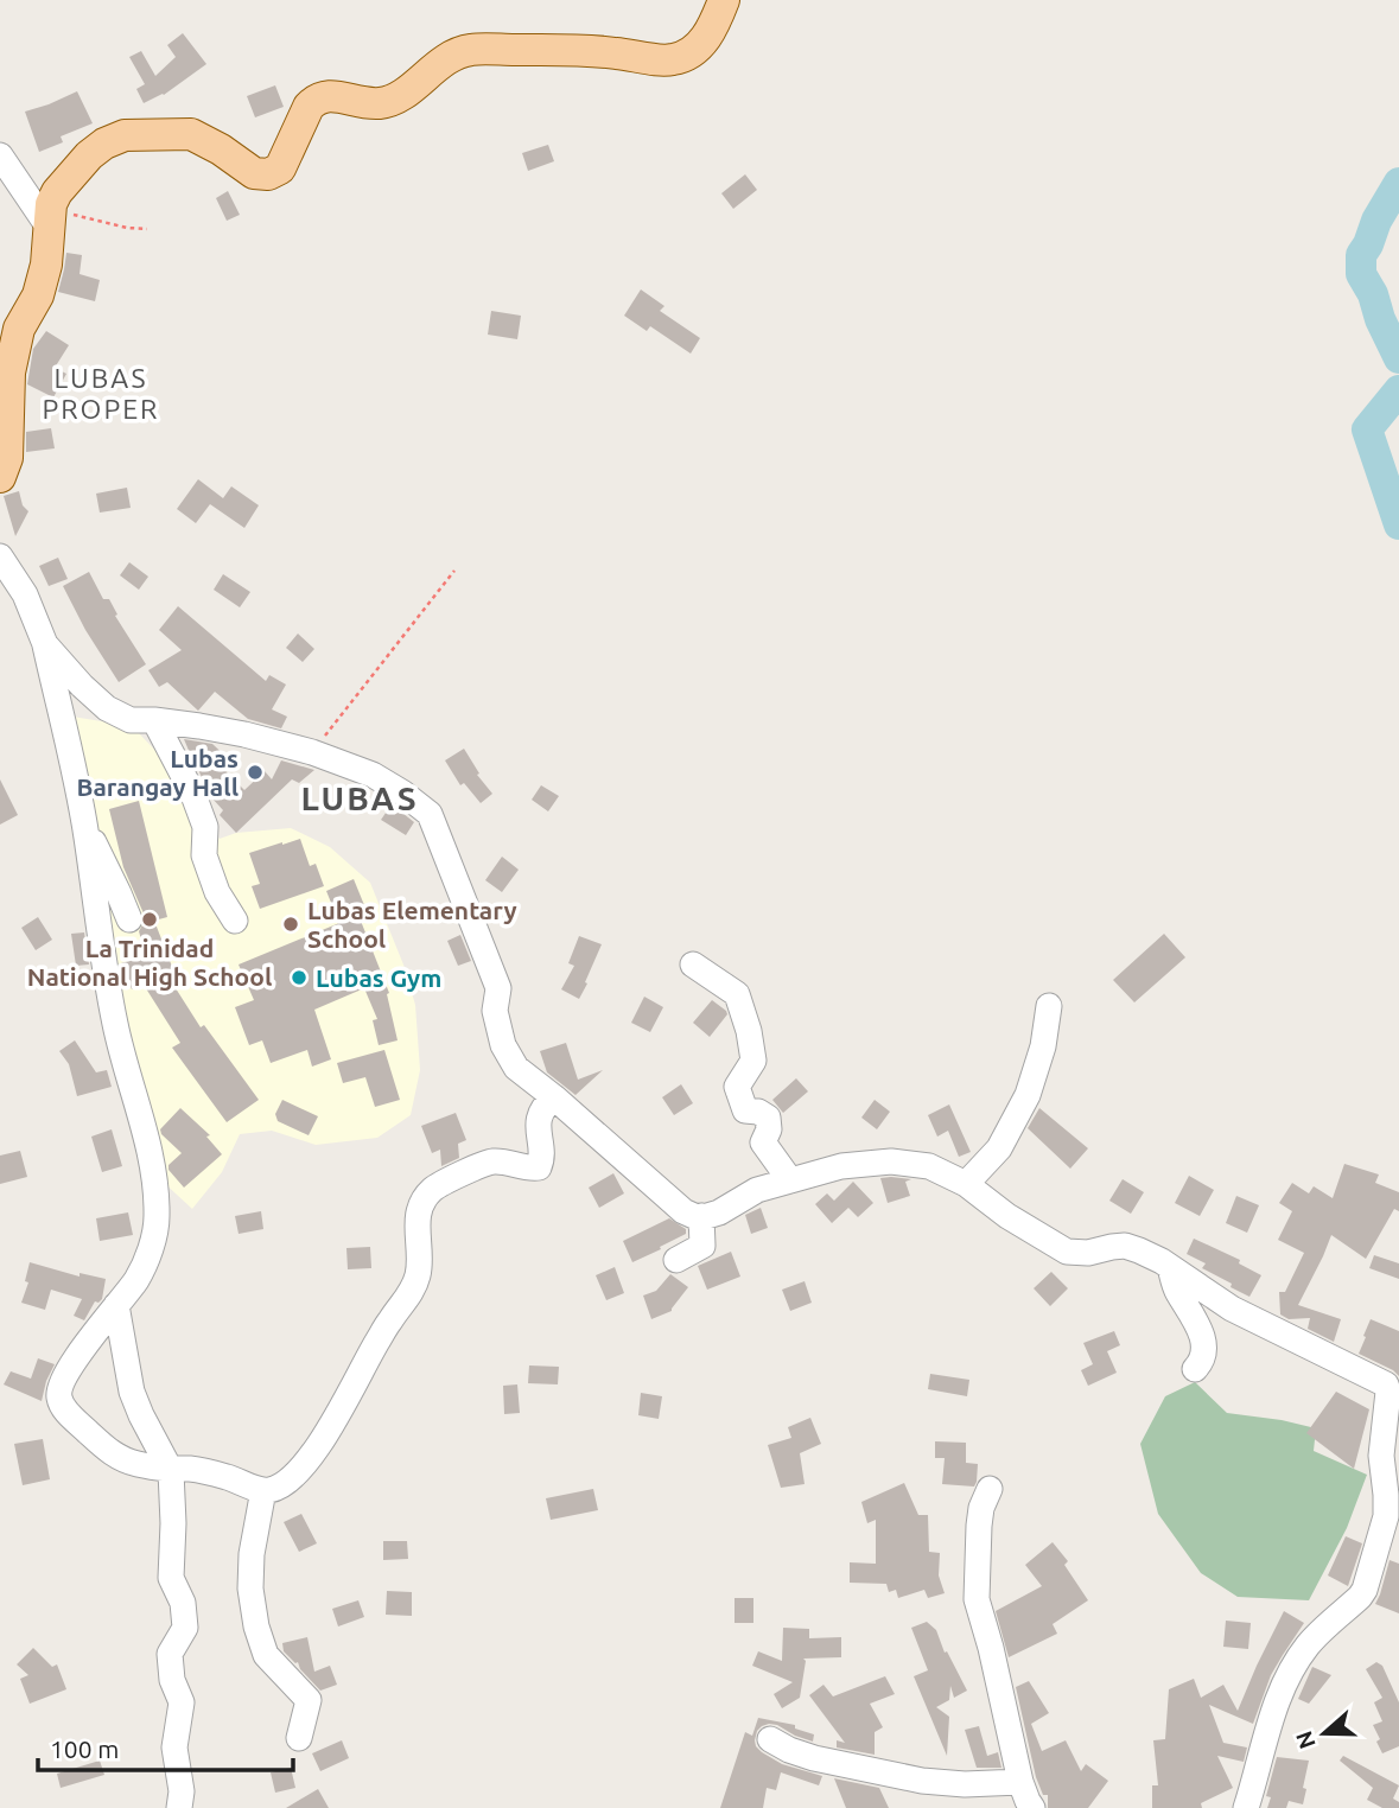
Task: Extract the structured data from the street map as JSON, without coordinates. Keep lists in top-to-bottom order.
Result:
{
  "districts": ["LUBAS PROPER", "LUBAS"],
  "places": [
    "Lubas Barangay Hall",
    "La Trinidad National High School",
    "Lubas Elementary School",
    "Lubas Gym"
  ],
  "scale_bar": "100 m",
  "north": "left"
}
